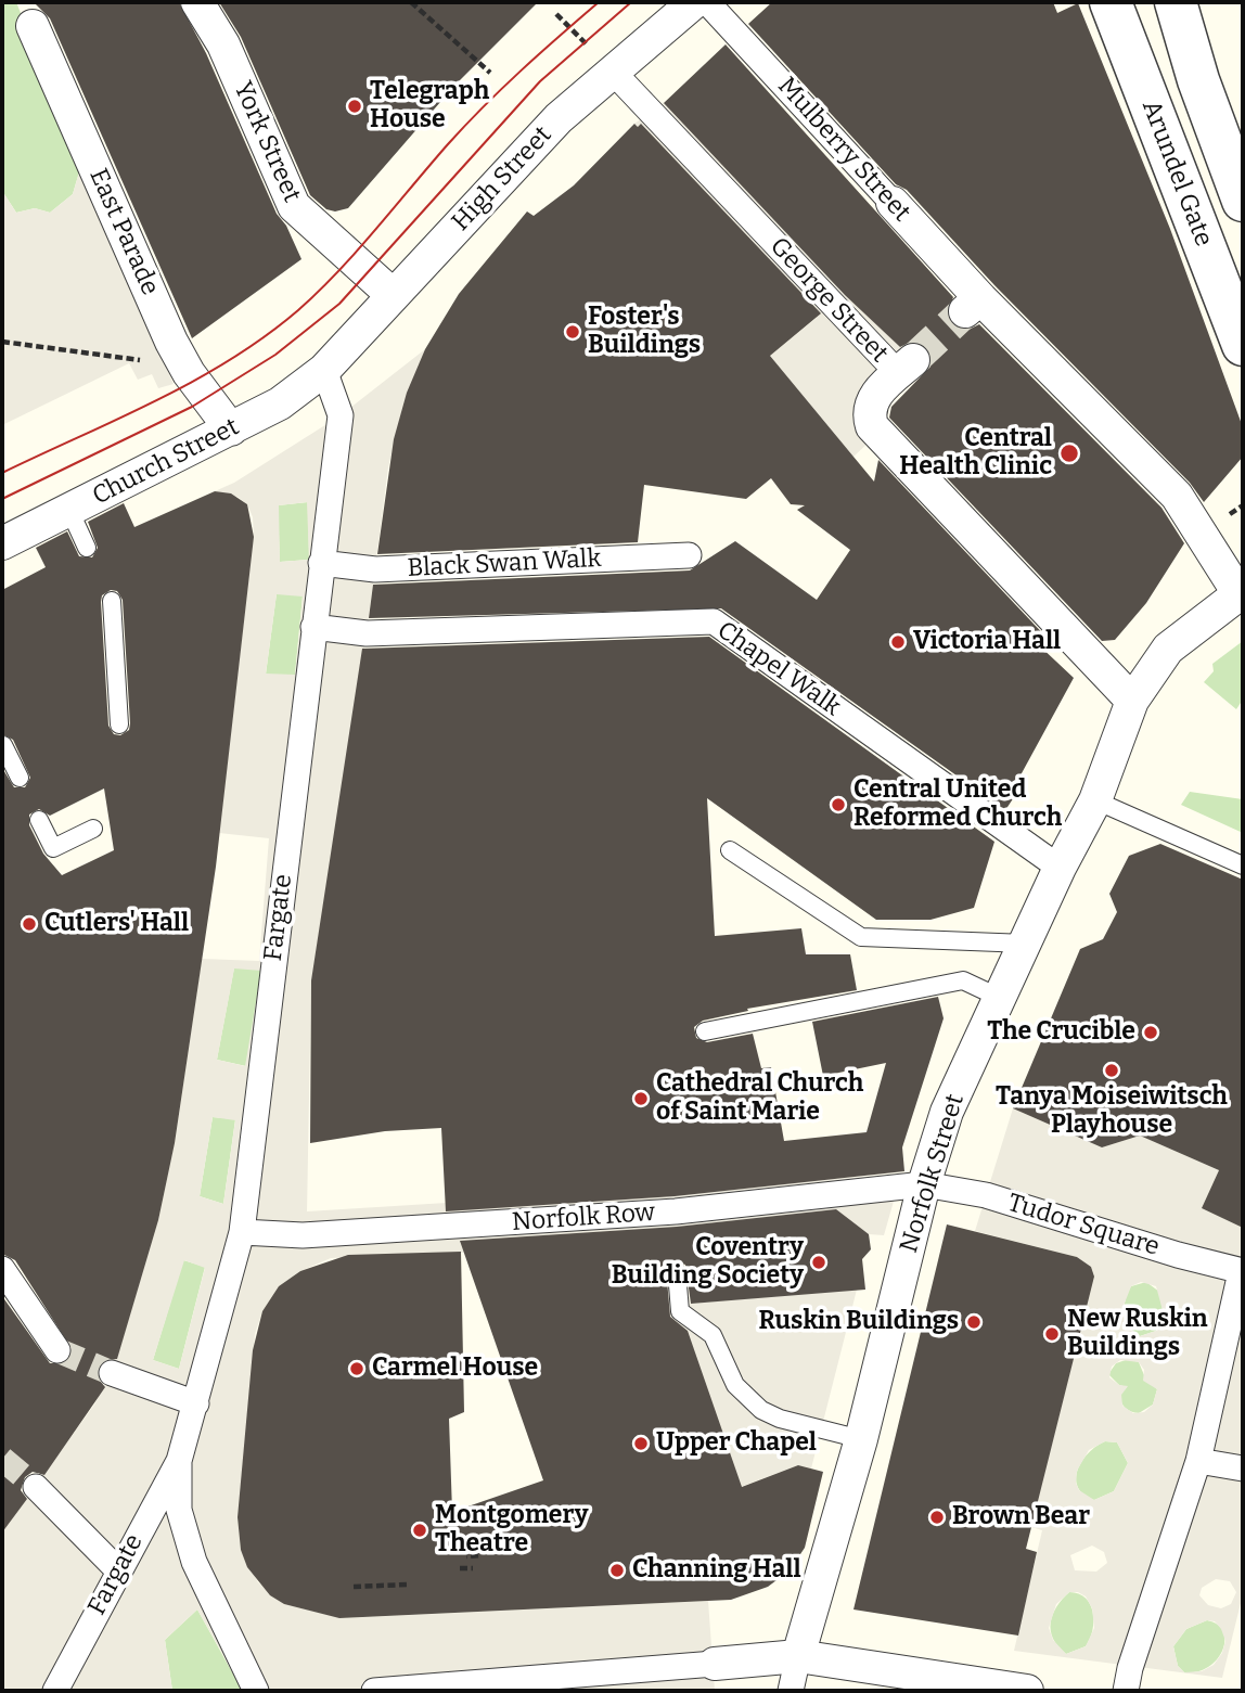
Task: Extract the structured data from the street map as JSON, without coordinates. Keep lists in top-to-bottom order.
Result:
{
  "streets": {
    "street": [
      "York Street",
      "Mulberry Street",
      "Arundel Gate",
      "High Street",
      "East Parade",
      "George Street",
      "Church Street",
      "Black Swan Walk",
      "Chapel Walk",
      "Fargate",
      "Norfolk Street",
      "Norfolk Row",
      "Tudor Square"
    ]
  },
  "crossings": [
    ["York Street", "High Street"],
    ["Mulberry Street", "Norfolk Street"],
    ["High Street", "George Street"],
    ["High Street", "Church Street"],
    ["High Street", "Fargate"],
    ["East Parade", "Church Street"],
    ["George Street", "Norfolk Street"],
    ["Church Street", "Fargate"],
    ["Black Swan Walk", "Fargate"],
    ["Chapel Walk", "Fargate"],
    ["Chapel Walk", "Norfolk Street"],
    ["Fargate", "Norfolk Row"],
    ["Norfolk Street", "Norfolk Row"],
    ["Norfolk Street", "Tudor Square"],
    ["Norfolk Row", "Tudor Square"]
  ],
  "places": [
    "Telegraph House",
    "Foster's Buildings",
    "Central Health Clinic",
    "Victoria Hall",
    "Central United Reformed Church",
    "Cutlers' Hall",
    "The Crucible",
    "Tanya Moiseiwitsch Playhouse",
    "Cathedral Church of Saint Marie",
    "Coventry Building Society",
    "Ruskin Buildings",
    "New Ruskin Buildings",
    "Carmel House",
    "Upper Chapel",
    "Brown Bear",
    "Montgomery Theatre",
    "Channing Hall"
  ]
}
